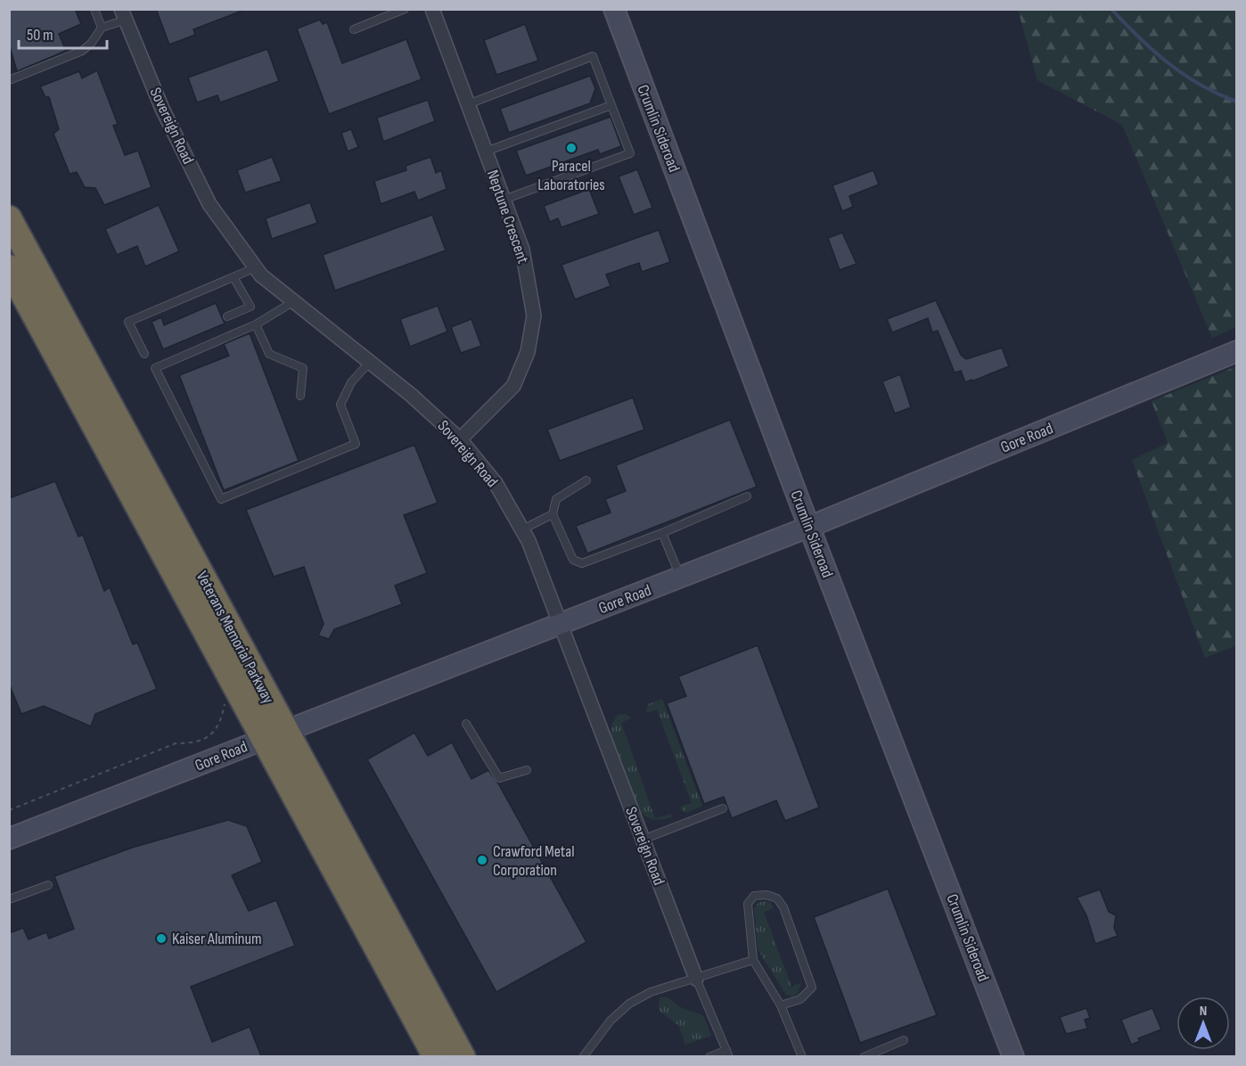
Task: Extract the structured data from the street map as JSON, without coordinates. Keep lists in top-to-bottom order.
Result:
{
  "streets": {
    "highway": ["Veterans Memorial Parkway"],
    "main road": ["Crumlin Sideroad", "Gore Road"],
    "street": ["Sovereign Road", "Neptune Crescent"]
  },
  "crossings": [
    ["Sovereign Road", "Neptune Crescent"],
    ["Sovereign Road", "Gore Road"],
    ["Crumlin Sideroad", "Gore Road"],
    ["Gore Road", "Veterans Memorial Parkway"]
  ],
  "places": ["Paracel Laboratories", "Crawford Metal Corporation", "Kaiser Aluminum"],
  "scale_bar": "50 m",
  "north": "top"
}
